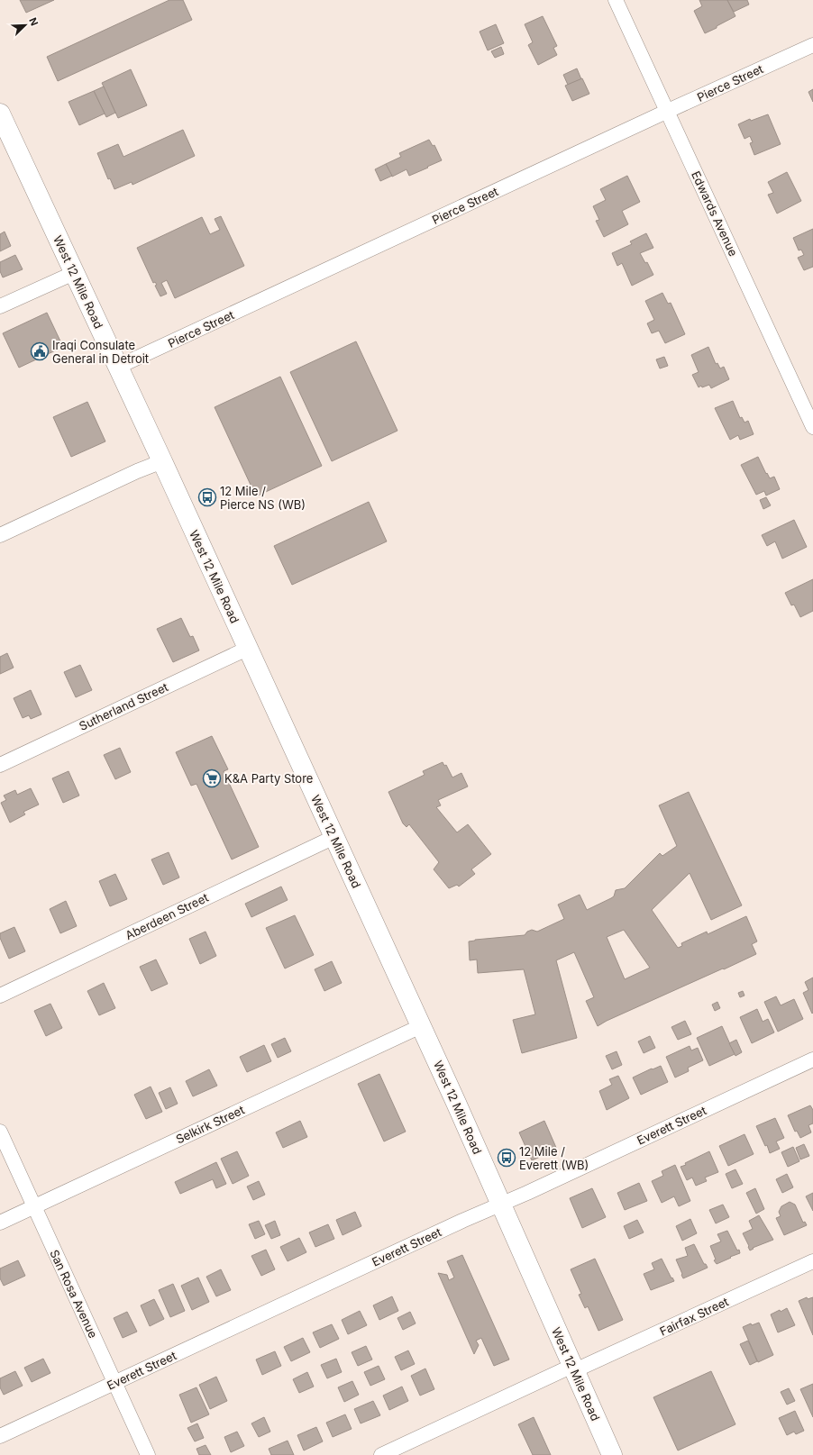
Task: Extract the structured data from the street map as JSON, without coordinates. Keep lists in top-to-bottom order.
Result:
{
  "streets": {
    "main road": ["West 12 Mile Road"],
    "street": [
      "Pierce Street",
      "Edwards Avenue",
      "Sutherland Street",
      "Aberdeen Street",
      "Selkirk Street",
      "Everett Street",
      "San Rosa Avenue",
      "Fairfax Street"
    ]
  },
  "crossings": [
    ["Pierce Street", "Edwards Avenue"],
    ["Pierce Street", "West 12 Mile Road"],
    ["West 12 Mile Road", "Sutherland Street"],
    ["West 12 Mile Road", "Aberdeen Street"],
    ["West 12 Mile Road", "Selkirk Street"],
    ["West 12 Mile Road", "Everett Street"],
    ["West 12 Mile Road", "Fairfax Street"],
    ["Selkirk Street", "San Rosa Avenue"],
    ["Everett Street", "San Rosa Avenue"]
  ],
  "places": {
    "public building": ["Iraqi Consulate General in Detroit"],
    "bus stop": ["12 Mile / Pierce NS (WB)", "12 Mile / Everett (WB)"],
    "supermarket": ["K&A Party Store"]
  },
  "north": "top right"
}
